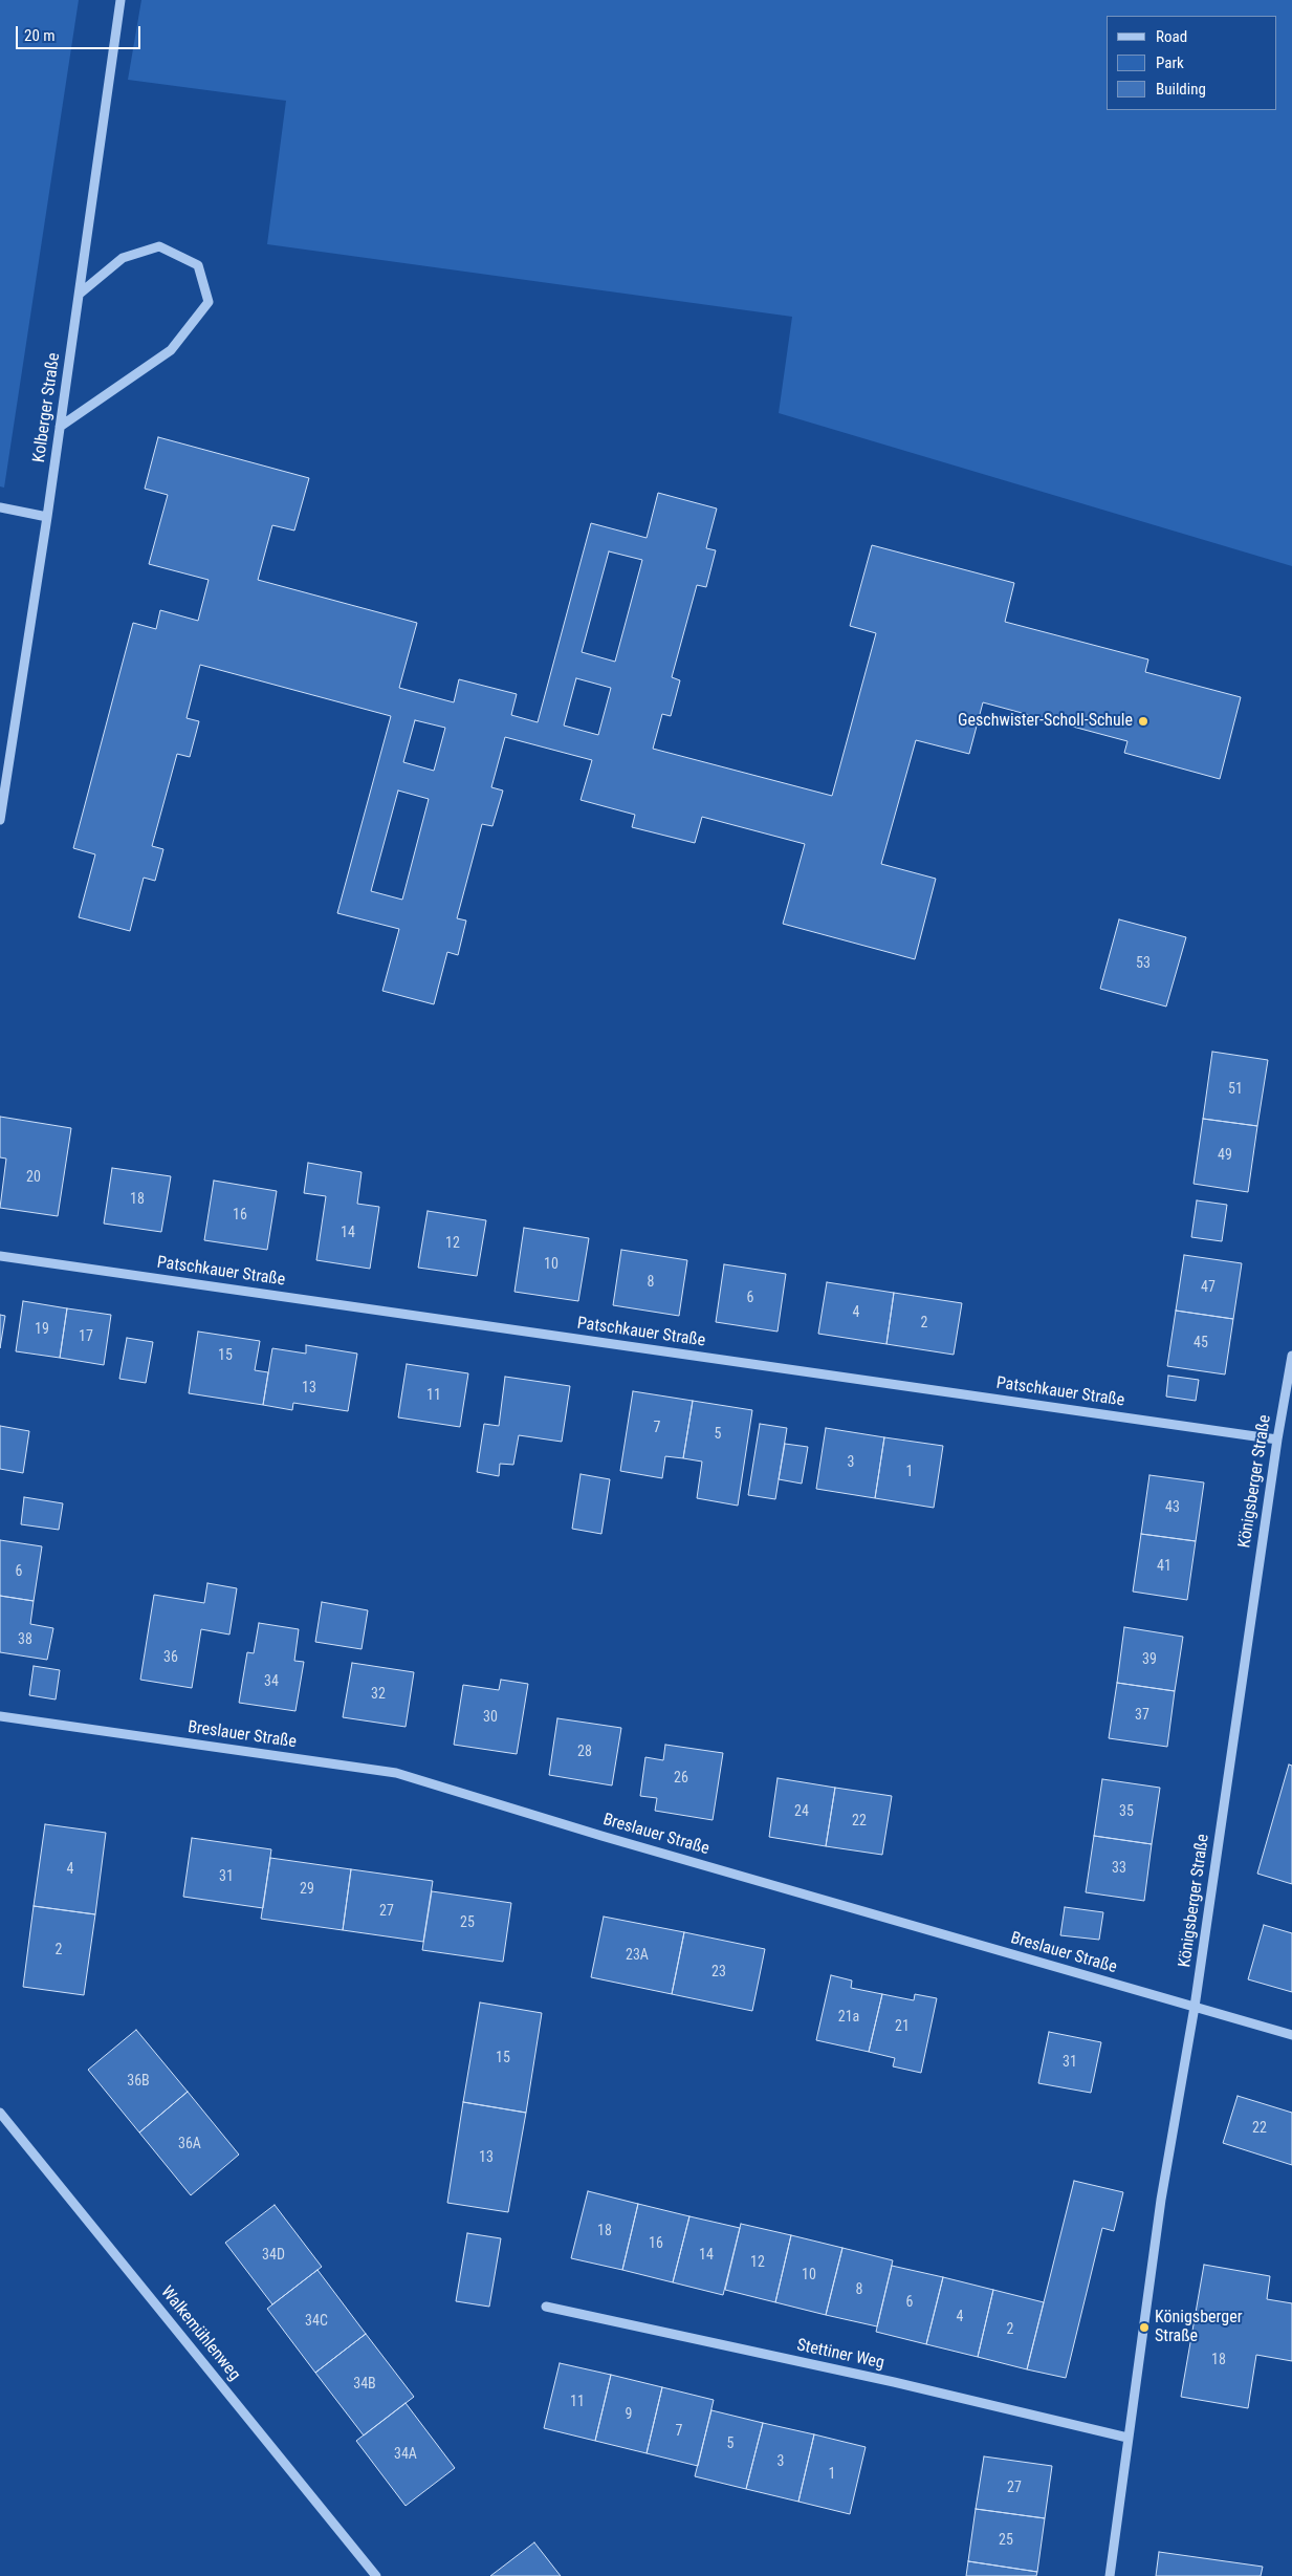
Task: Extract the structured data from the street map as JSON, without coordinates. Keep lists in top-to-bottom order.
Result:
{
  "streets": {
    "street": [
      "Kolberger Straße",
      "Patschkauer Straße",
      "Königsberger Straße",
      "Breslauer Straße",
      "Walkemühlenweg",
      "Stettiner Weg"
    ]
  },
  "crossings": [
    ["Patschkauer Straße", "Königsberger Straße"],
    ["Königsberger Straße", "Breslauer Straße"],
    ["Königsberger Straße", "Stettiner Weg"]
  ],
  "places": ["Geschwister-Scholl-Schule", "Königsberger Straße"],
  "house_numbers": [
    "53",
    "51",
    "49",
    "20",
    "18",
    "16",
    "14",
    "12",
    "10",
    "8",
    "47",
    "6",
    "4",
    "2",
    "19",
    "17",
    "45",
    "15",
    "13",
    "11",
    "7",
    "5",
    "3",
    "1",
    "43",
    "41",
    "6",
    "38",
    "36",
    "39",
    "34",
    "32",
    "37",
    "30",
    "28",
    "26",
    "24",
    "35",
    "22",
    "33",
    "4",
    "31",
    "29",
    "27",
    "25",
    "2",
    "23A",
    "23",
    "21a",
    "21",
    "15",
    "31",
    "36B",
    "22",
    "36A",
    "13",
    "18",
    "16",
    "34D",
    "14",
    "12",
    "10",
    "8",
    "6",
    "4",
    "34C",
    "2",
    "18",
    "34B",
    "11",
    "9",
    "7",
    "5",
    "34A",
    "3",
    "1",
    "27",
    "25"
  ],
  "legend": ["Road", "Park", "Building"],
  "scale_bar": "20 m"
}
